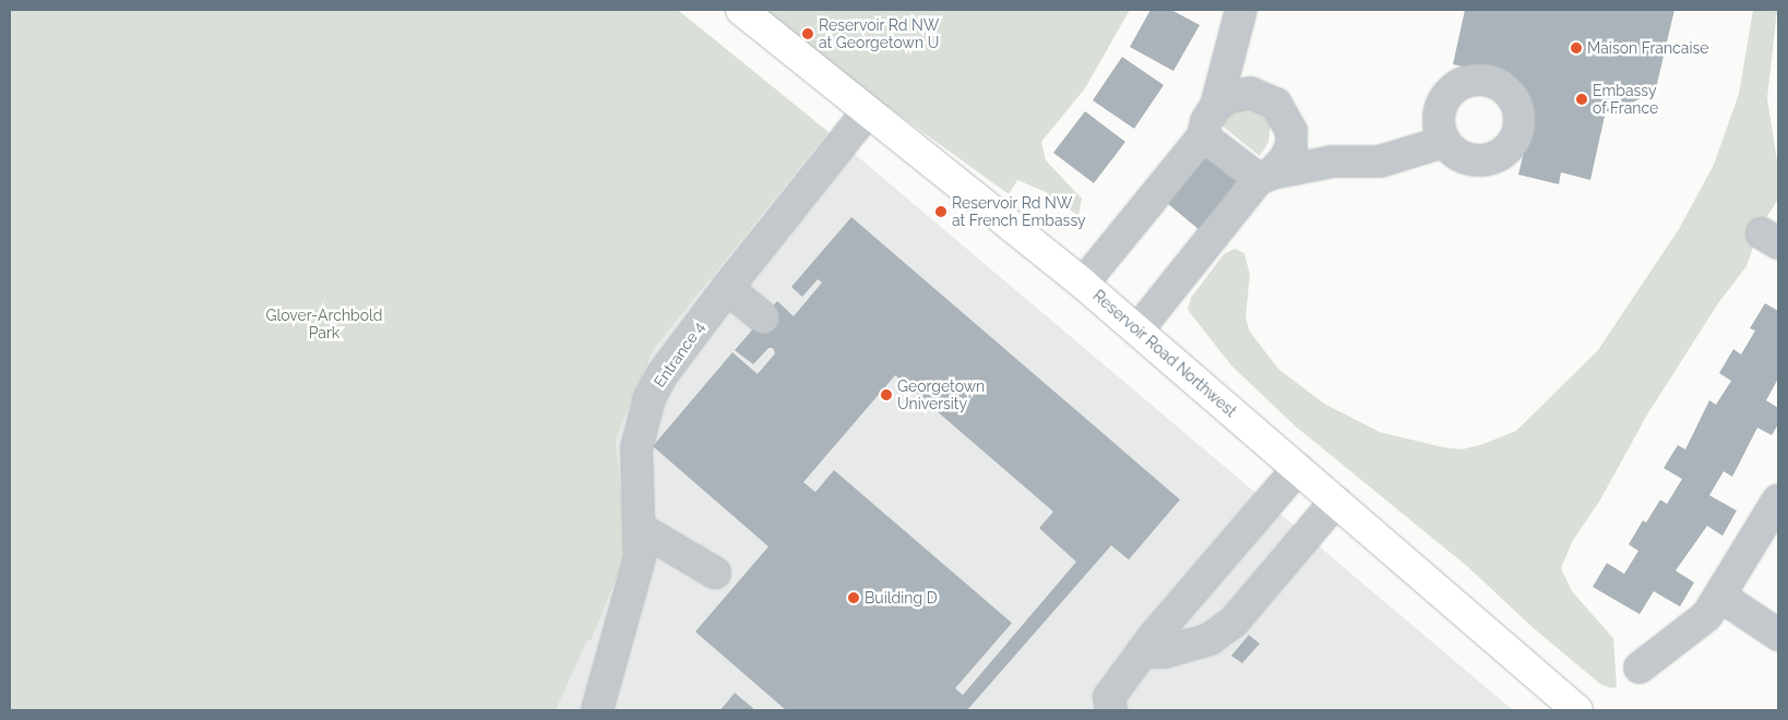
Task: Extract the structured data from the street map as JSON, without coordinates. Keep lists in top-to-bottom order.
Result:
{
  "streets": {
    "main road": ["Reservoir Road Northwest"],
    "street": ["Entrance 4"]
  },
  "crossings": [
    ["Reservoir Road Northwest", "Entrance 4"]
  ],
  "parks": ["Glover-Archbold Park"],
  "places": [
    "Reservoir Rd NW at Georgetown U",
    "Maison Francaise",
    "Embassy of France",
    "Reservoir Rd NW at French Embassy",
    "Georgetown University",
    "Building D"
  ]
}
